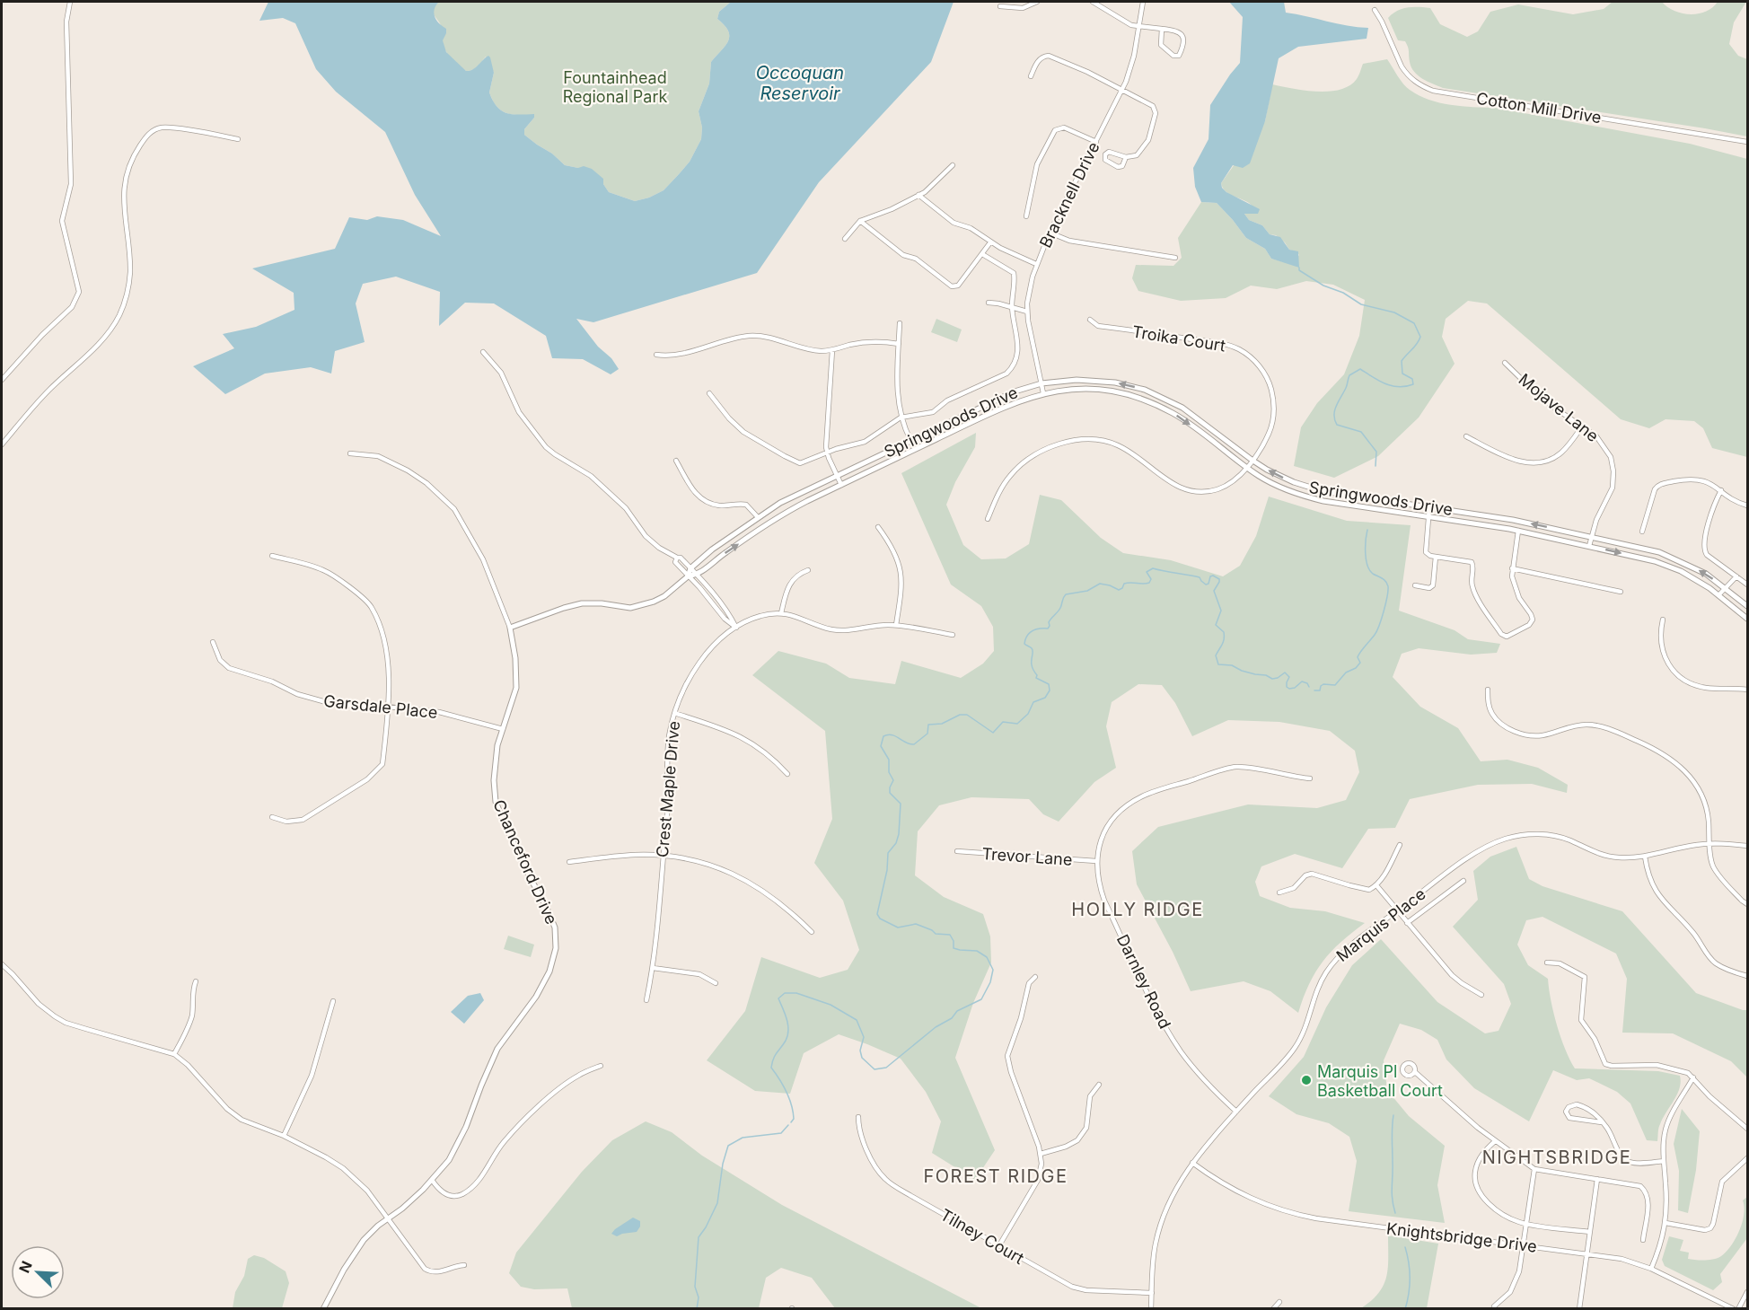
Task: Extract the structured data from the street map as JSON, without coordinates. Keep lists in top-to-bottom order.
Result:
{
  "streets": {
    "street": [
      "Cotton Mill Drive",
      "Bracknell Drive",
      "Troika Court",
      "Mojave Lane",
      "Springwoods Drive",
      "Garsdale Place",
      "Crest Maple Drive",
      "Trevor Lane",
      "Chanceford Drive",
      "Marquis Place",
      "Darnley Road",
      "Tilney Court",
      "Knightsbridge Drive"
    ]
  },
  "crossings": [
    ["Bracknell Drive", "Springwoods Drive"],
    ["Troika Court", "Springwoods Drive"],
    ["Mojave Lane", "Springwoods Drive"],
    ["Springwoods Drive", "Chanceford Drive"],
    ["Garsdale Place", "Chanceford Drive"],
    ["Trevor Lane", "Darnley Road"],
    ["Marquis Place", "Darnley Road"],
    ["Marquis Place", "Tilney Court"],
    ["Marquis Place", "Knightsbridge Drive"]
  ],
  "districts": ["HOLLY RIDGE", "NIGHTSBRIDGE", "FOREST RIDGE"],
  "water": ["Occoquan Reservoir"],
  "parks": ["Fountainhead Regional Park"],
  "places": ["Marquis Pl Basketball Court"],
  "north": "top left"
}
